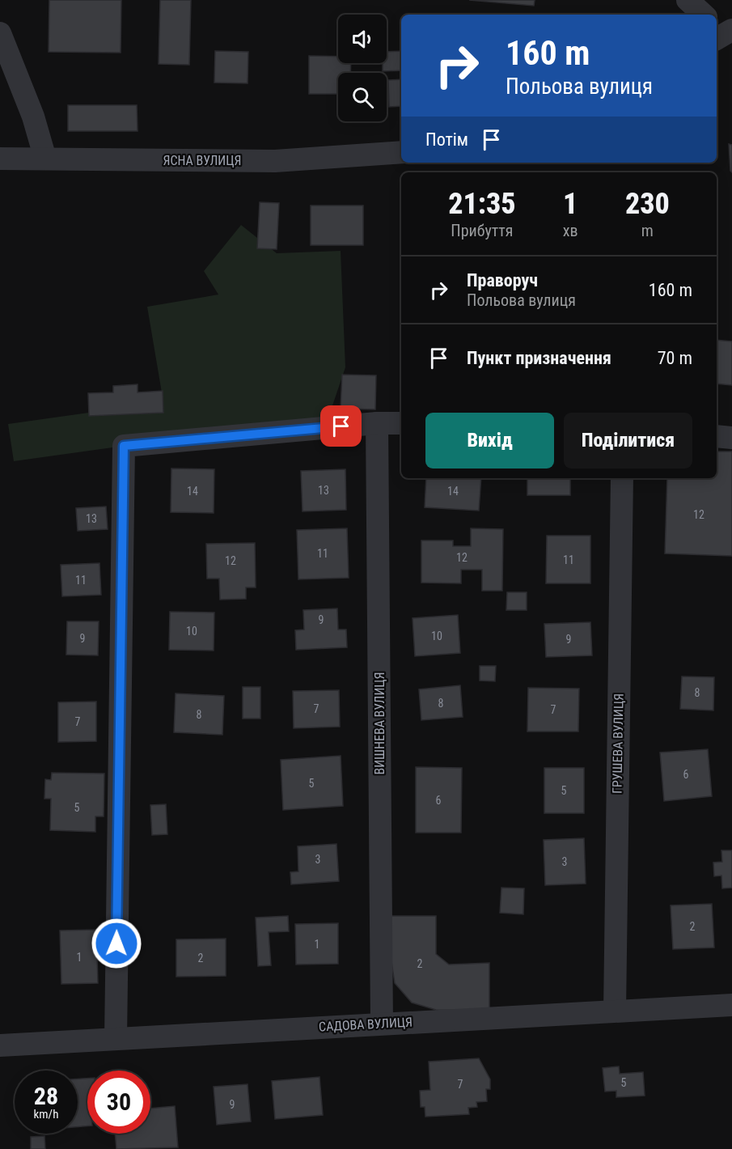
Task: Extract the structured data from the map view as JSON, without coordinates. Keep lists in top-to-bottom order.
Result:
{
  "streets": {
    "street": [
      "ЯСНА ВУЛИЦЯ",
      "ВИШНЕВА ВУЛИЦЯ",
      "ГРУШЕВА ВУЛИЦЯ",
      "САДОВА ВУЛИЦЯ"
    ]
  },
  "crossings": [
    ["ВИШНЕВА ВУЛИЦЯ", "САДОВА ВУЛИЦЯ"],
    ["ГРУШЕВА ВУЛИЦЯ", "САДОВА ВУЛИЦЯ"]
  ],
  "house_numbers": [
    "13",
    "14",
    "14",
    "12",
    "13",
    "11",
    "12",
    "11",
    "12",
    "11",
    "9",
    "10",
    "10",
    "9",
    "9",
    "8",
    "8",
    "7",
    "7",
    "8",
    "7",
    "6",
    "5",
    "5",
    "6",
    "5",
    "3",
    "3",
    "2",
    "1",
    "1",
    "2",
    "2",
    "5",
    "7",
    "9"
  ],
  "page": {
    "turn": ["160 m", "Польова вулиця"],
    "then": "Потім",
    "eta": [
      "21:35",
      "Прибуття",
      "1",
      "хв",
      "230",
      "m"
    ],
    "list": [
      {
        "name": "Праворуч",
        "note": "Польова вулиця",
        "value": "160 m"
      },
      {
        "name": "Пункт призначення",
        "value": "70 m"
      }
    ],
    "buttons": ["Вихід", "Поділитися"],
    "speed": "28 km/h",
    "limit": "30"
  }
}
